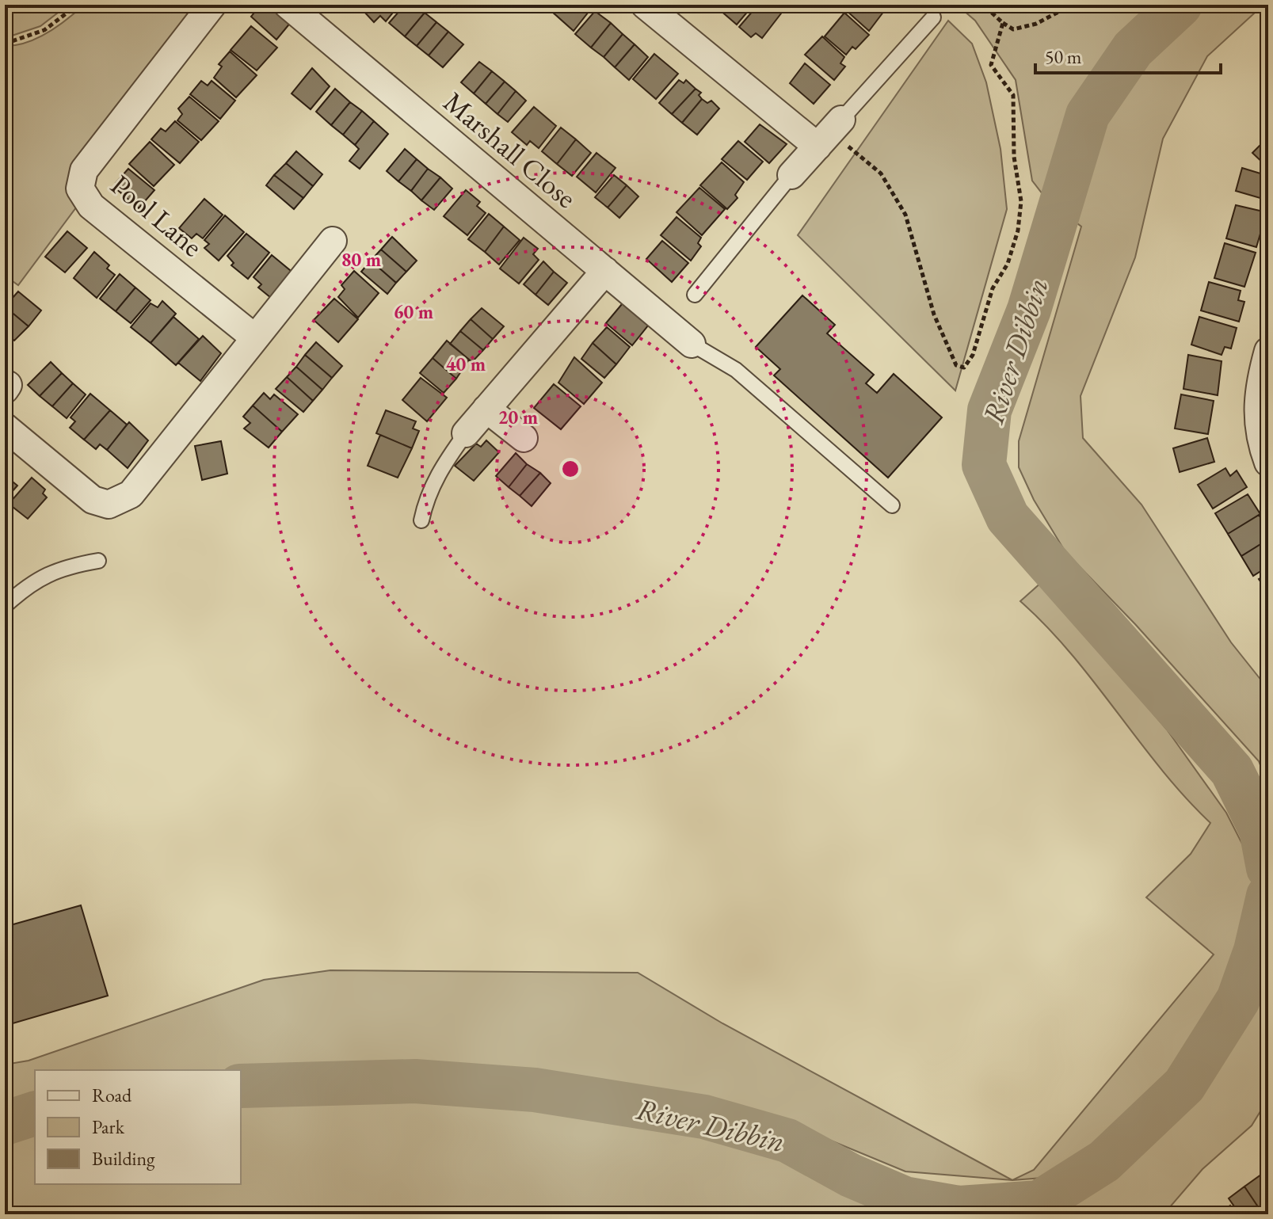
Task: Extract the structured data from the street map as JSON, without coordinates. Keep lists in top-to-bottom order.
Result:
{
  "streets": {
    "street": ["Marshall Close", "Pool Lane"]
  },
  "water": ["River Dibbin"],
  "legend": ["Road", "Park", "Building"],
  "scale_bar": "50 m",
  "rings": [
    "80 m",
    "60 m",
    "40 m",
    "20 m"
  ]
}
